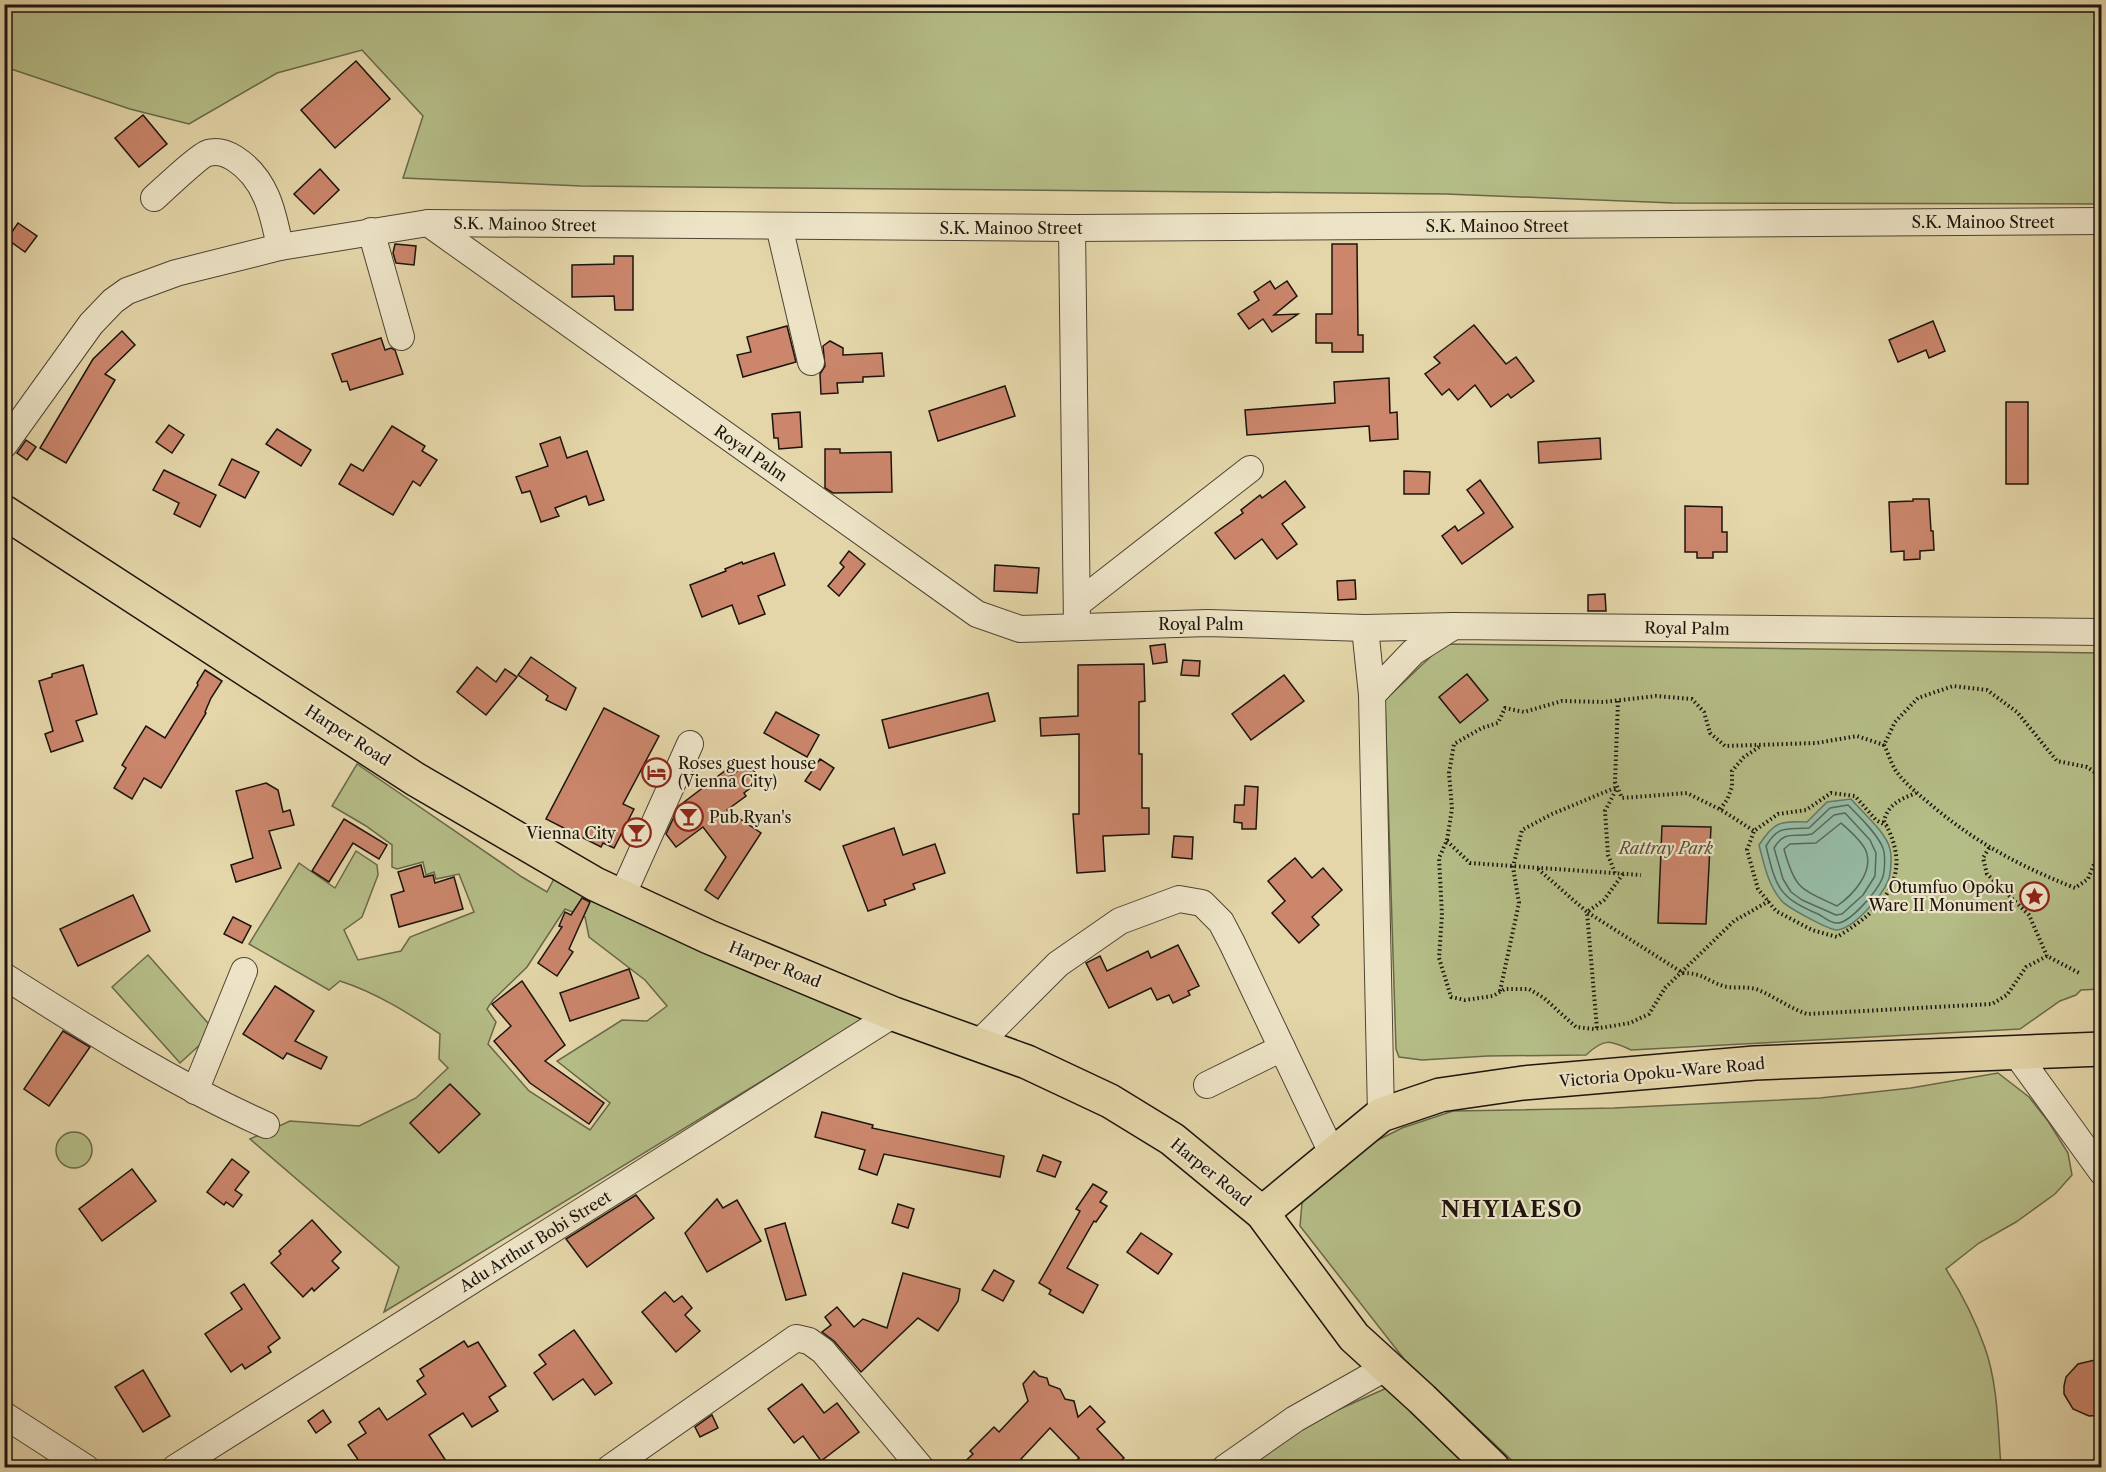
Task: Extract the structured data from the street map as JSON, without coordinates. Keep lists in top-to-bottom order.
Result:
{
  "streets": {
    "main road": ["Harper Road", "Victoria Opoku-Ware Road"],
    "street": ["S.K. Mainoo Street", "Royal Palm", "Adu Arthur Bobi Street"]
  },
  "crossings": [
    ["S.K. Mainoo Street", "Royal Palm"],
    ["Harper Road", "Victoria Opoku-Ware Road"],
    ["Harper Road", "Adu Arthur Bobi Street"]
  ],
  "districts": ["NHYIAESO"],
  "parks": ["Rattray Park"],
  "places": {
    "hotel": ["Roses guest house (Vienna City)"],
    "bar": ["Pub Ryan's", "Vienna City"],
    "place": ["Otumfuo Opoku Ware II Monument"]
  }
}
